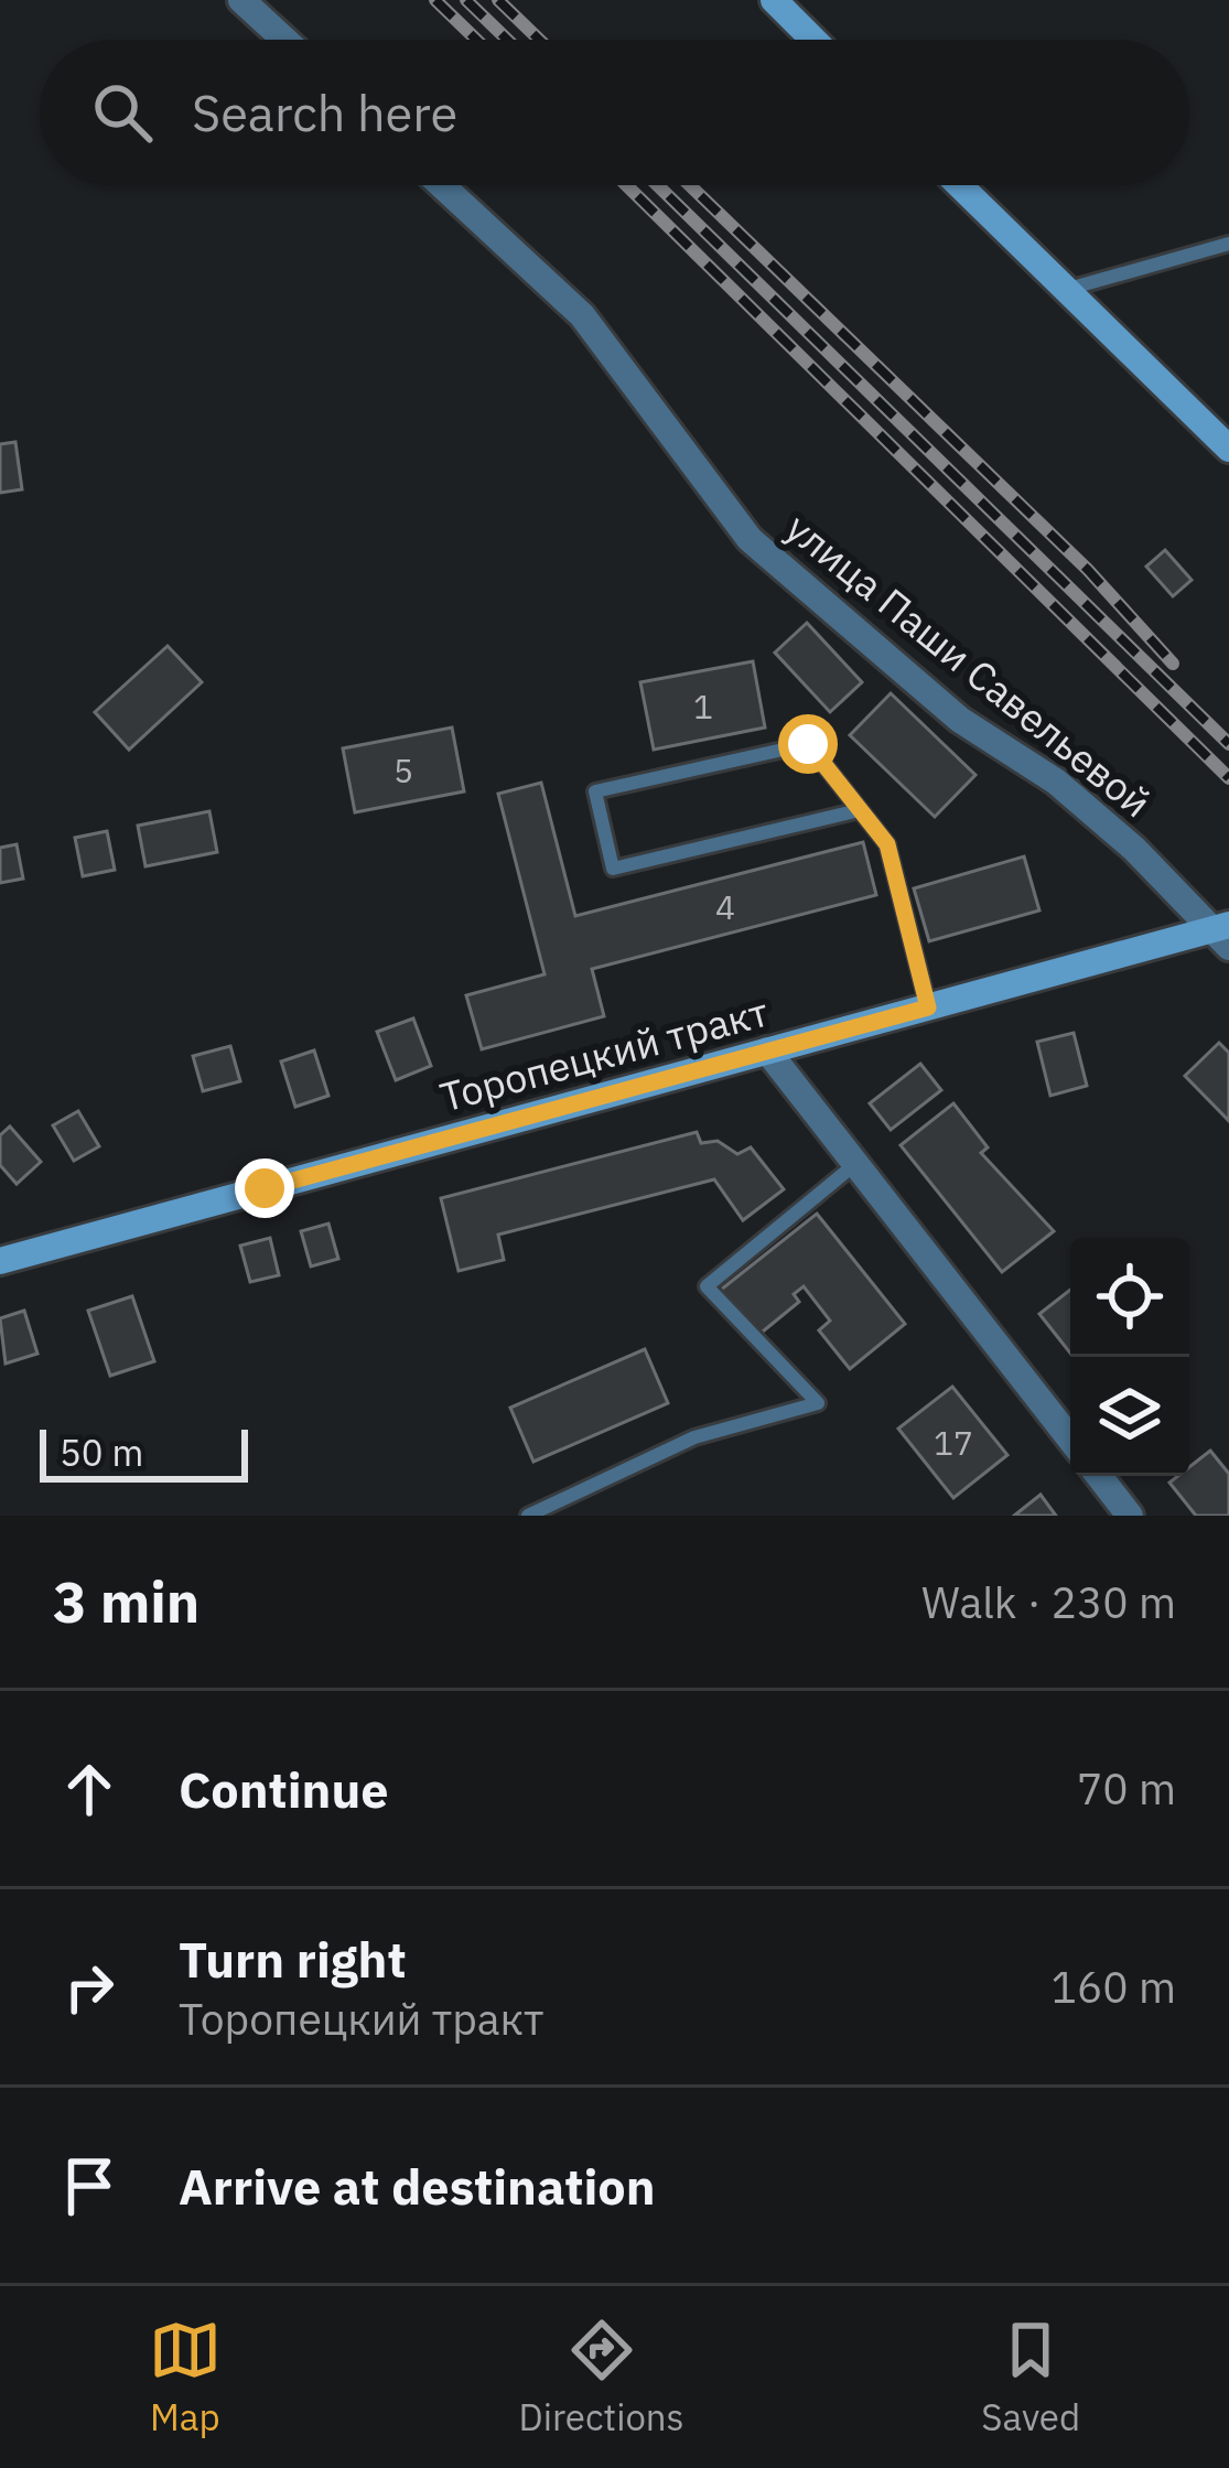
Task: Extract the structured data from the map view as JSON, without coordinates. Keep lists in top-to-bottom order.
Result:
{
  "streets": {
    "main road": ["Торопецкий тракт"],
    "street": ["улица Паши Савельевой"]
  },
  "crossings": [
    ["улица Паши Савельевой", "Торопецкий тракт"]
  ],
  "house_numbers": [
    "1",
    "5",
    "4",
    "17"
  ],
  "scale_bar": "50 m",
  "page": {
    "search": "Search here",
    "scale": "50 m",
    "heading": ["3 min", "Walk · 230 m"],
    "list": [
      ["Continue", "70 m"],
      ["Turn right", "Торопецкий тракт", "160 m"],
      "Arrive at destination"
    ],
    "nav": ["Map", "Directions", "Saved"]
  }
}
